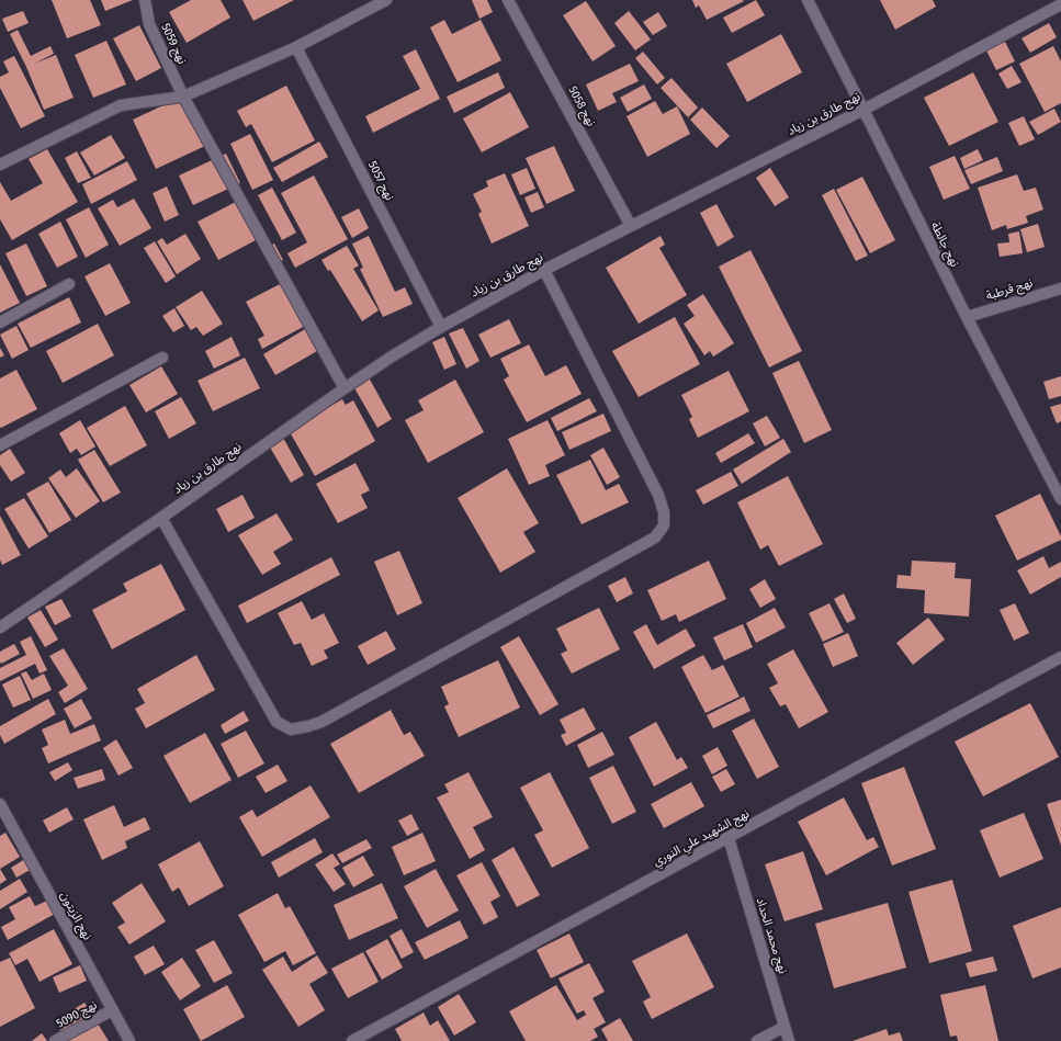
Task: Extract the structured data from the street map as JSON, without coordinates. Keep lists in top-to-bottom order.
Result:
{
  "streets": {
    "street": [
      "نهج 5059",
      "نهج 5058",
      "نهج طارق بن زياد",
      "نهج 5057",
      "نهج جالطة",
      "نهج قرطبة",
      "نهج الشهيد علي النوري",
      "نهج الزيتون",
      "نهج محمد الحداد",
      "نهج 5090"
    ]
  },
  "crossings": [
    ["نهج 5059", "نهج طارق بن زياد"],
    ["نهج 5058", "نهج طارق بن زياد"],
    ["نهج طارق بن زياد", "نهج 5057"],
    ["نهج طارق بن زياد", "نهج جالطة"],
    ["نهج جالطة", "نهج قرطبة"],
    ["نهج الشهيد علي النوري", "نهج محمد الحداد"],
    ["نهج الزيتون", "نهج 5090"]
  ]
}
